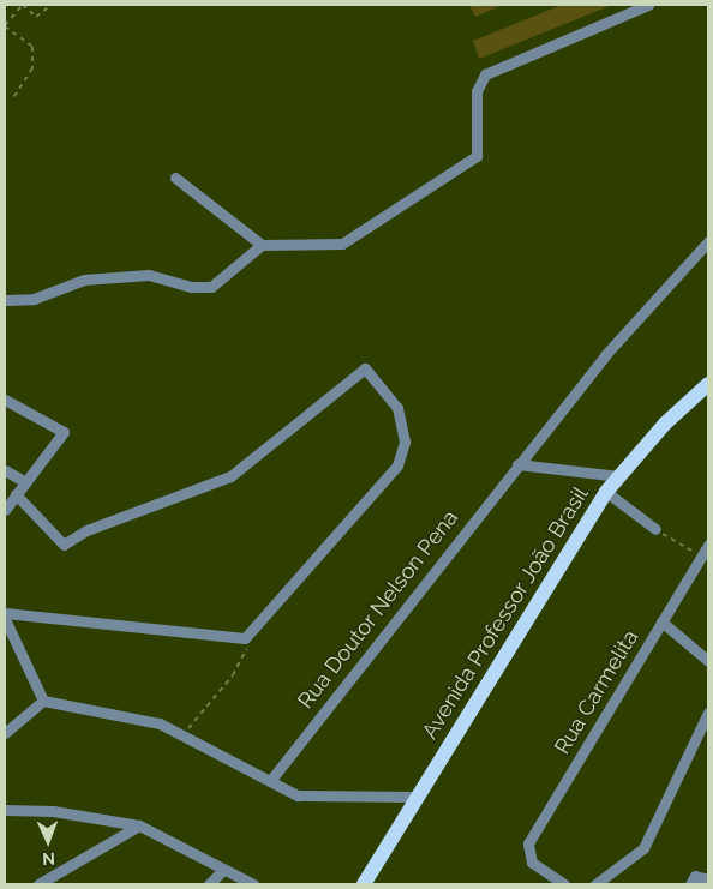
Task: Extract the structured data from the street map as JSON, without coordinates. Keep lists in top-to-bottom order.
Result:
{
  "streets": {
    "main road": ["Avenida Professor João Brasil"],
    "street": ["Rua Doutor Nelson Pena", "Rua Carmelita"]
  },
  "north": "bottom"
}
